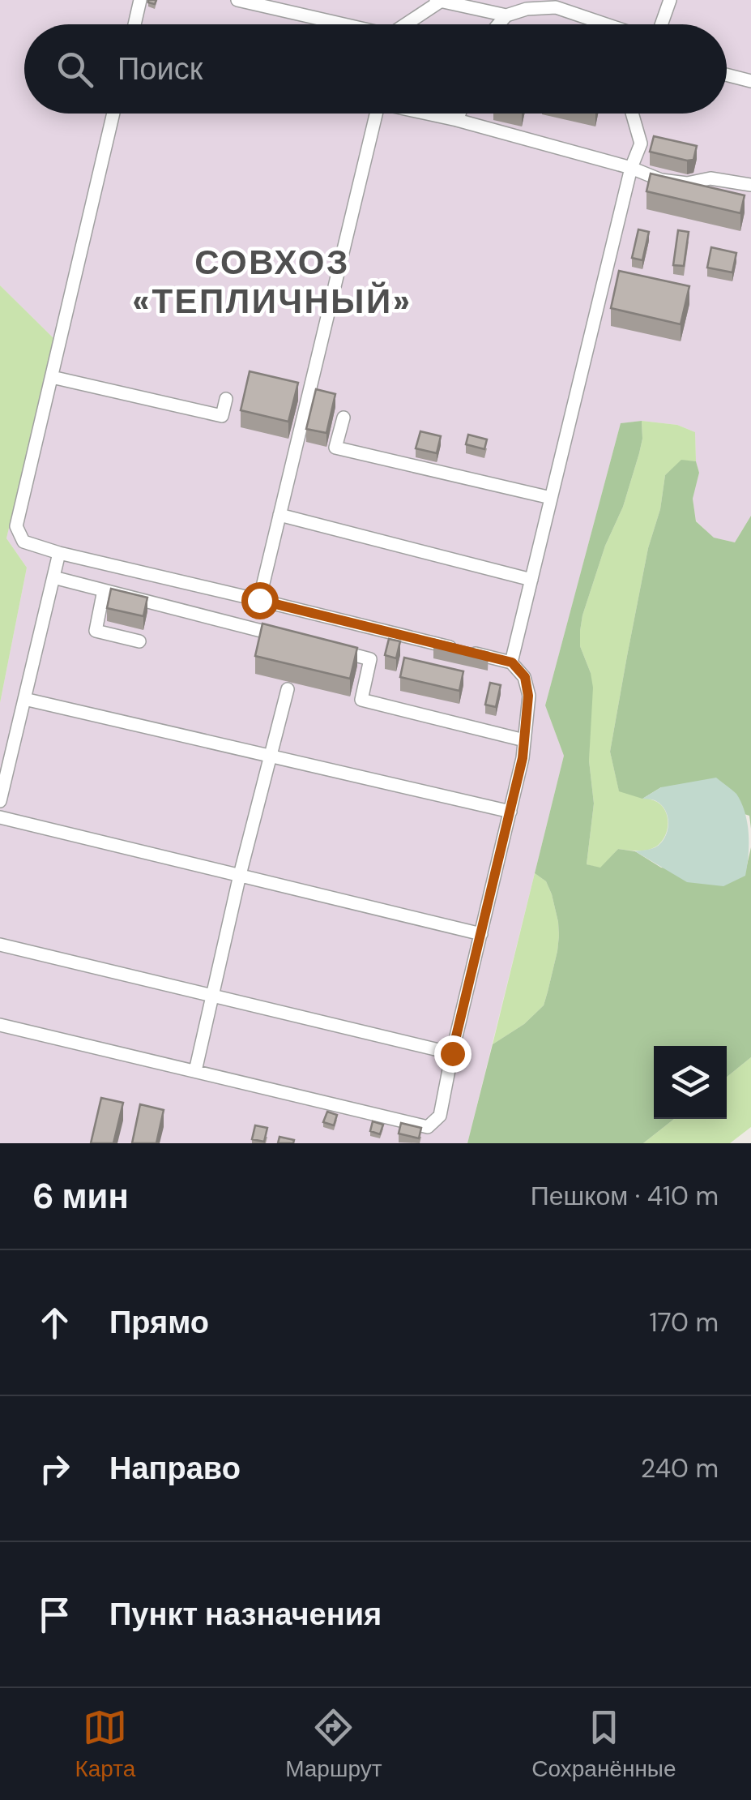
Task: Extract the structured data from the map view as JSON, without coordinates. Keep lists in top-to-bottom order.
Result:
{
  "districts": ["СОВХОЗ «ТЕПЛИЧНЫЙ»"],
  "page": {
    "search": "Поиск",
    "heading": ["6 мин", "Пешком · 410 m"],
    "list": [
      ["Прямо", "170 m"],
      ["Направо", "240 m"],
      "Пункт назначения"
    ],
    "nav": ["Карта", "Маршрут", "Сохранённые"]
  }
}
